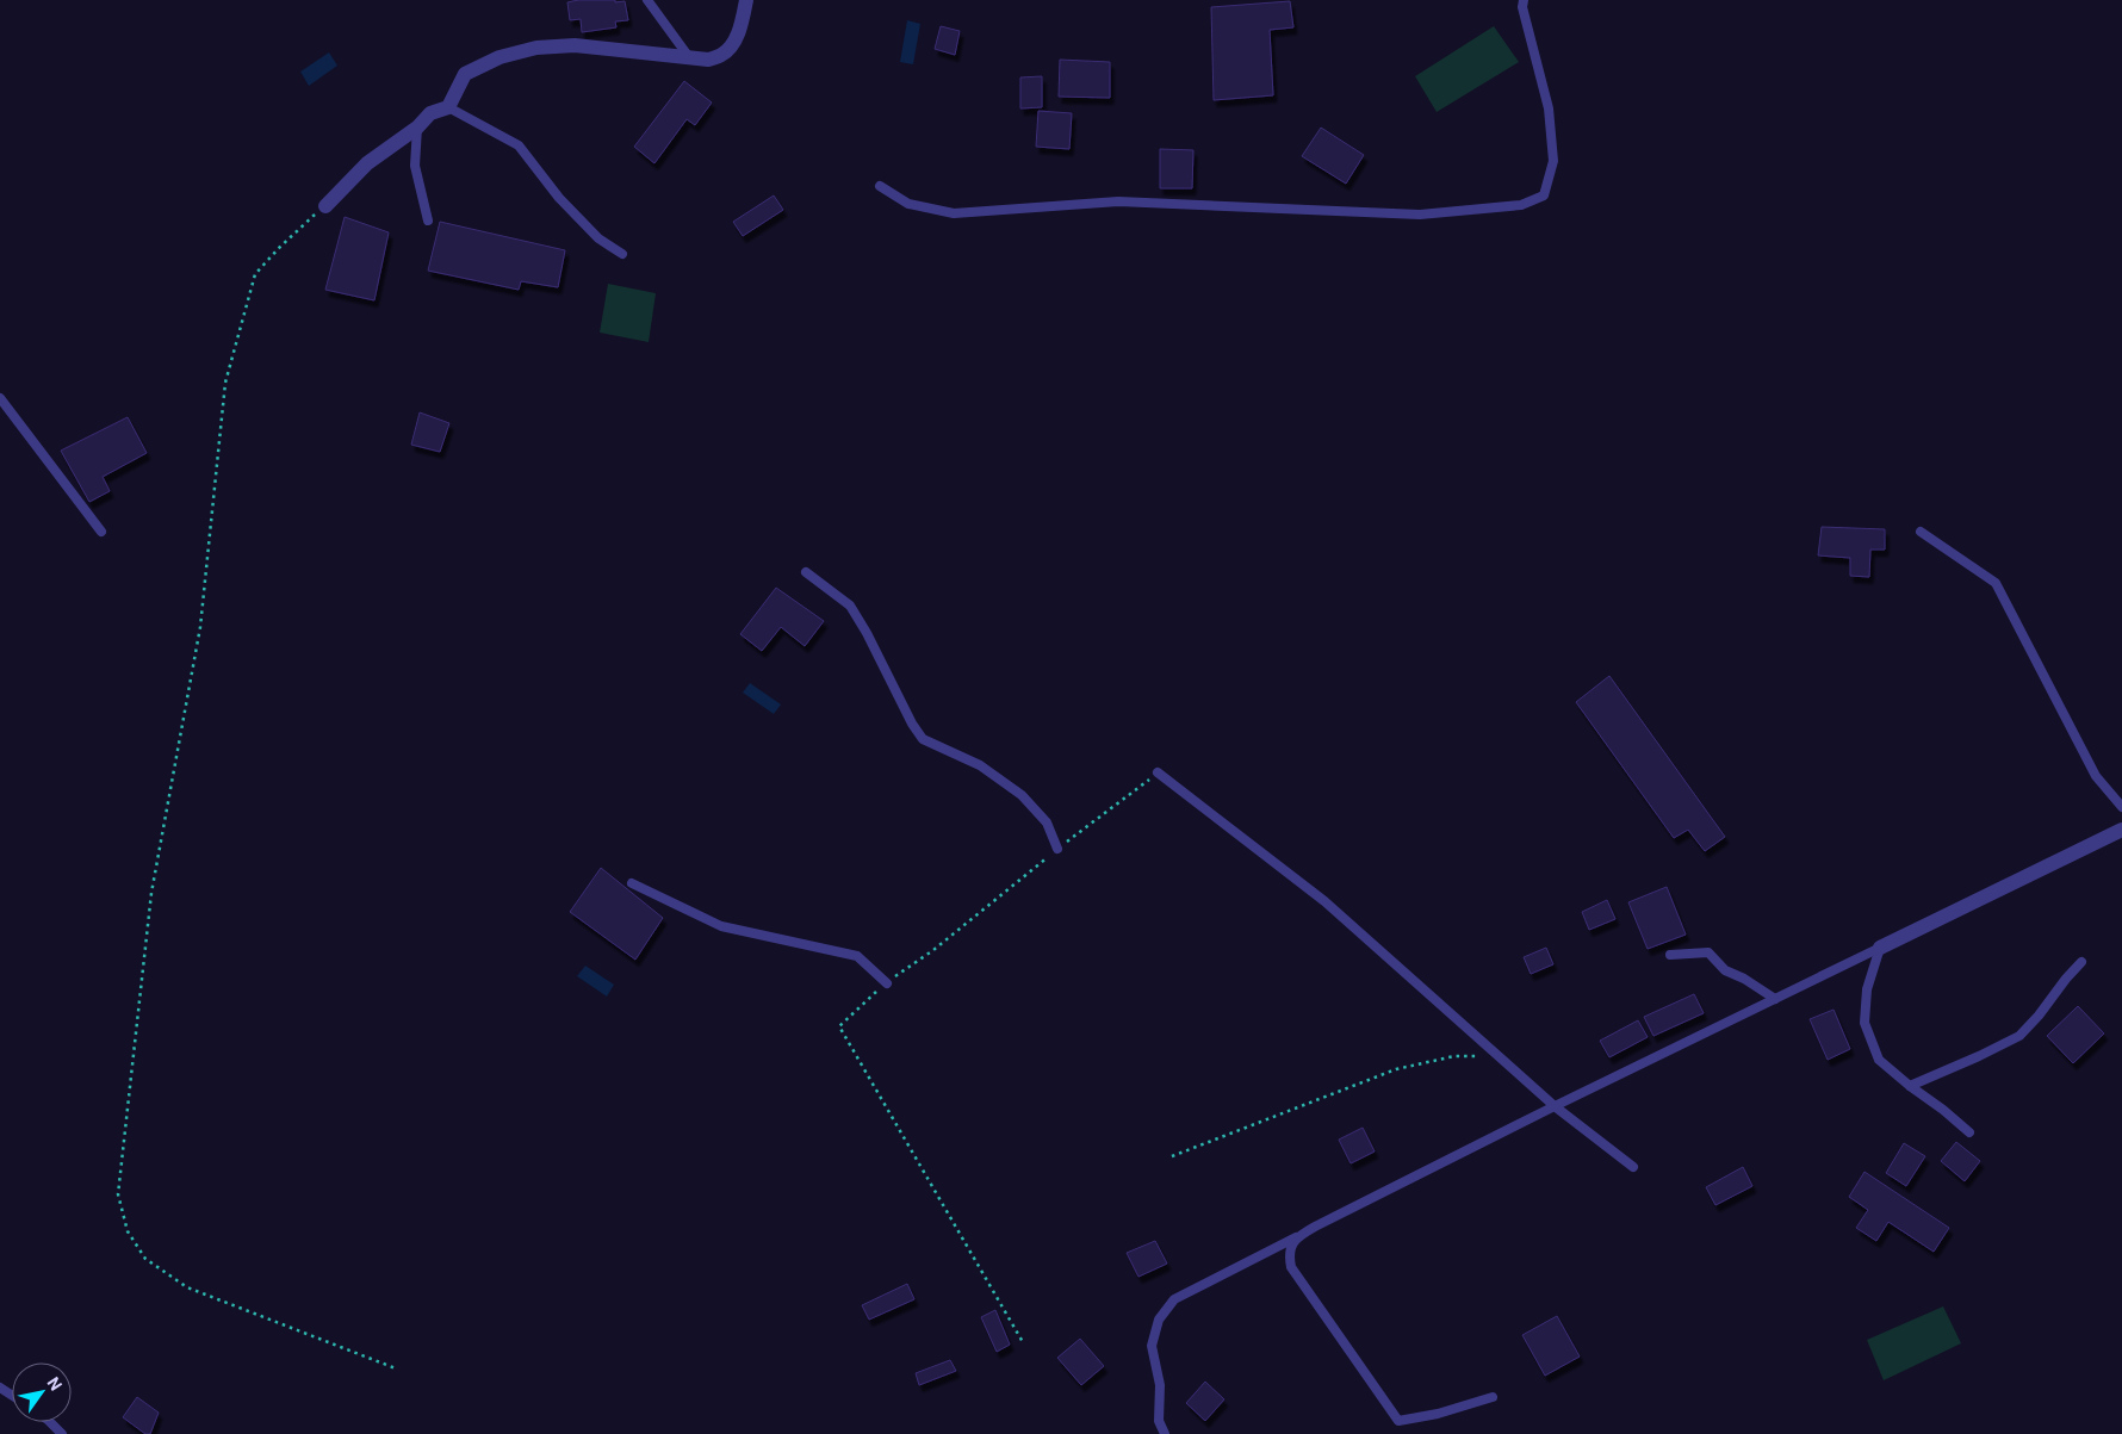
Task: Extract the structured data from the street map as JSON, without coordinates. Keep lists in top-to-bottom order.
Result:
{
  "north": "top right"
}
